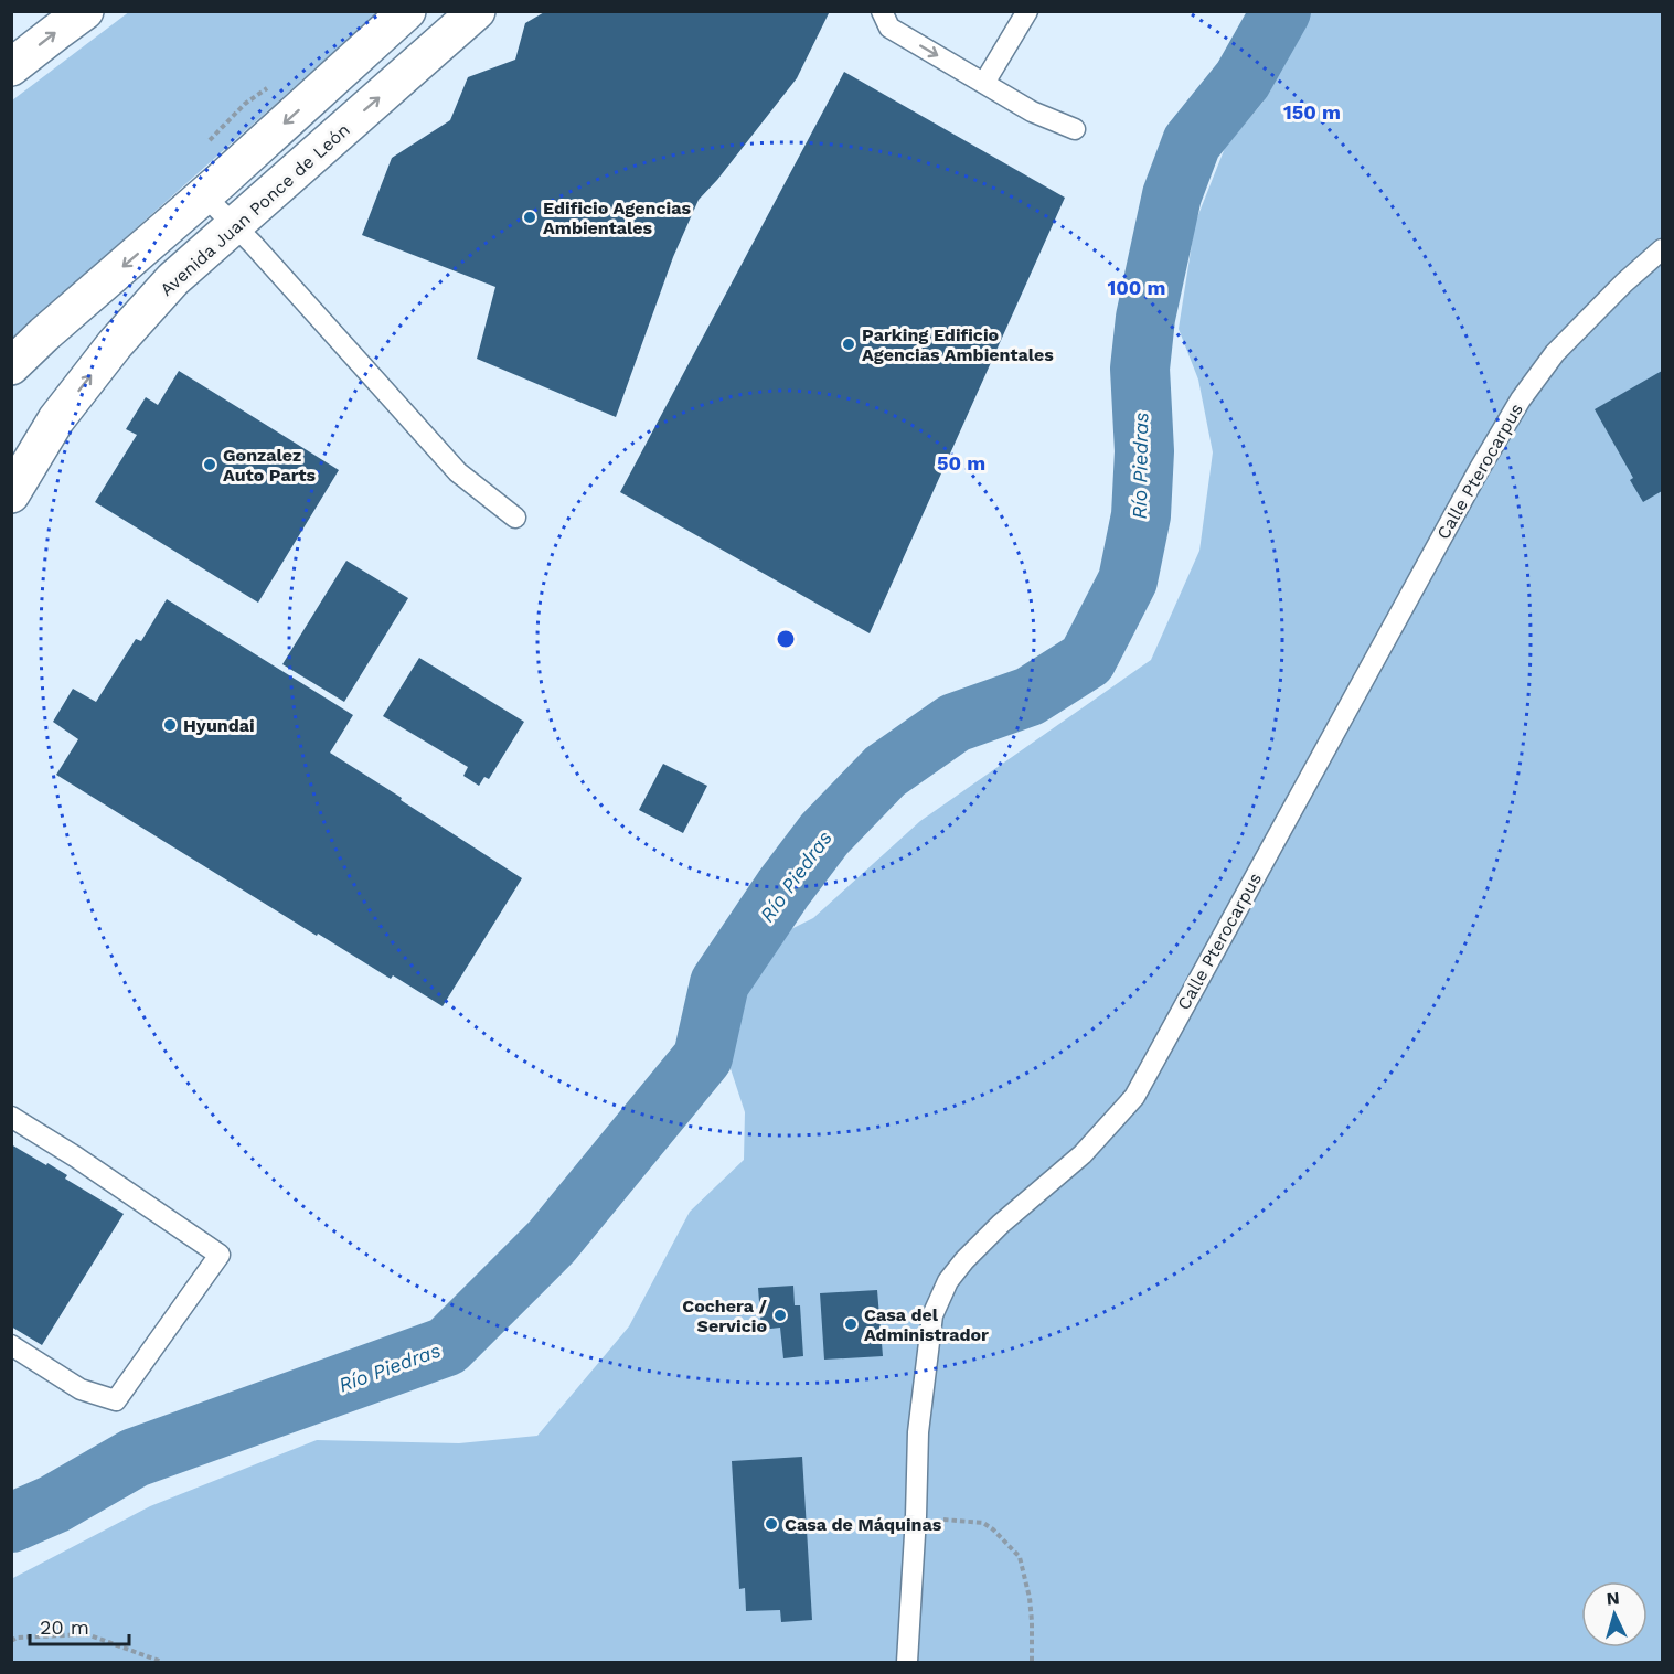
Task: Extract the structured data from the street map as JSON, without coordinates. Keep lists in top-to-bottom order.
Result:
{
  "streets": {
    "main road": ["Avenida Juan Ponce de León"],
    "lane": ["Calle Pterocarpus"]
  },
  "water": ["Río Piedras"],
  "places": [
    "Edificio Agencias Ambientales",
    "Parking Edificio Agencias Ambientales",
    "Gonzalez Auto Parts",
    "Hyundai",
    "Cochera / Servicio",
    "Casa del Administrador",
    "Casa de Máquinas"
  ],
  "scale_bar": "20 m",
  "north": "top",
  "rings": ["150 m", "100 m", "50 m"]
}
